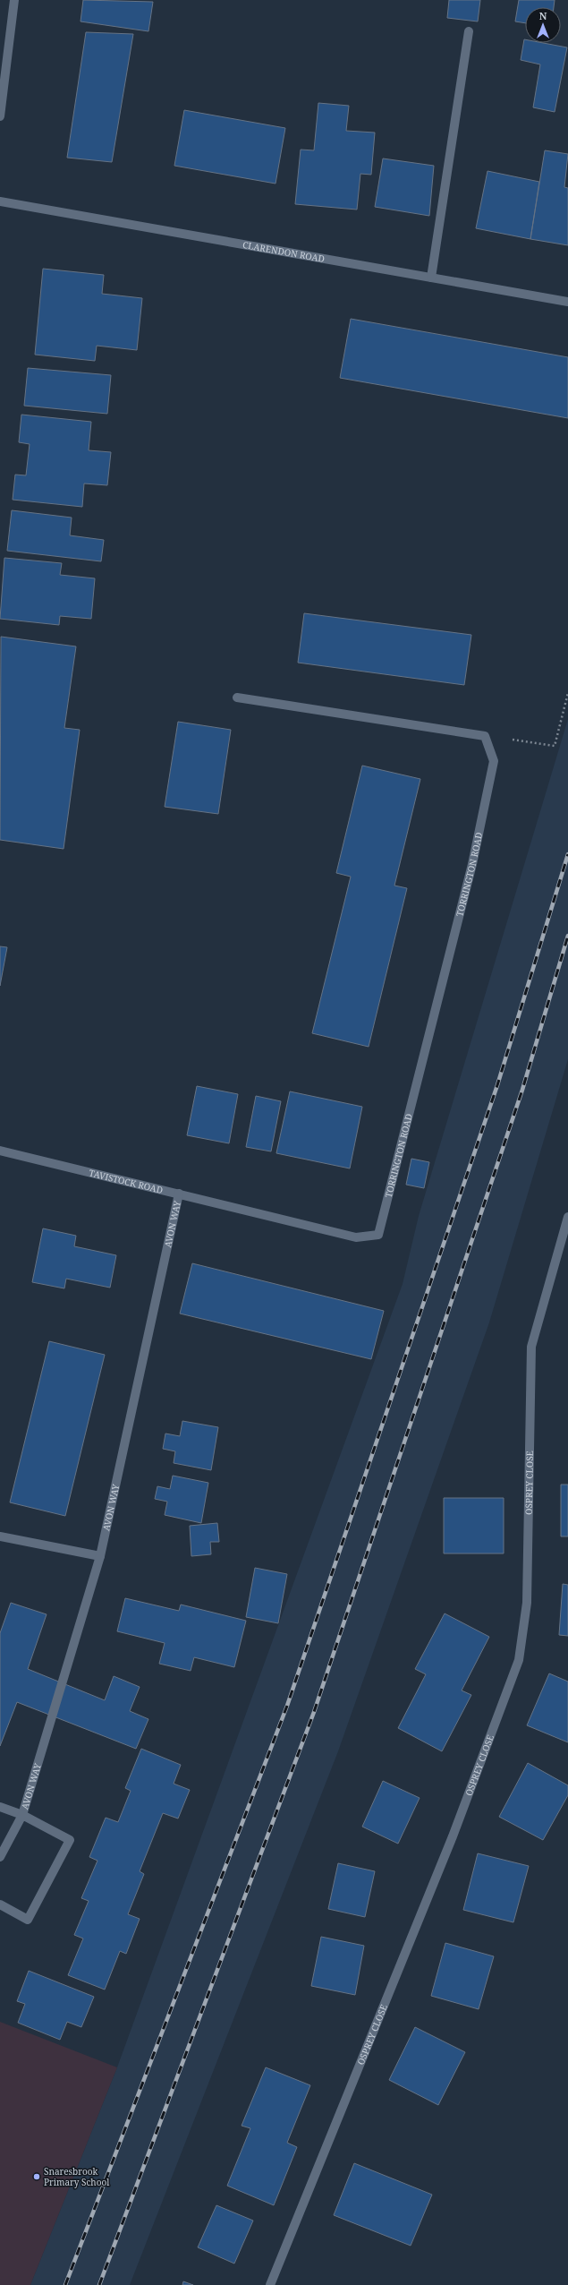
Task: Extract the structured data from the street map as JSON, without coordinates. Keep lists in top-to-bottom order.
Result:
{
  "streets": {
    "street": [
      "CLARENDON ROAD",
      "TORRINGTON ROAD",
      "TAVISTOCK ROAD",
      "AVON WAY",
      "OSPREY CLOSE"
    ]
  },
  "crossings": [
    ["TORRINGTON ROAD", "TAVISTOCK ROAD"],
    ["TAVISTOCK ROAD", "AVON WAY"]
  ],
  "places": ["Snaresbrook Primary School"],
  "north": "top"
}
